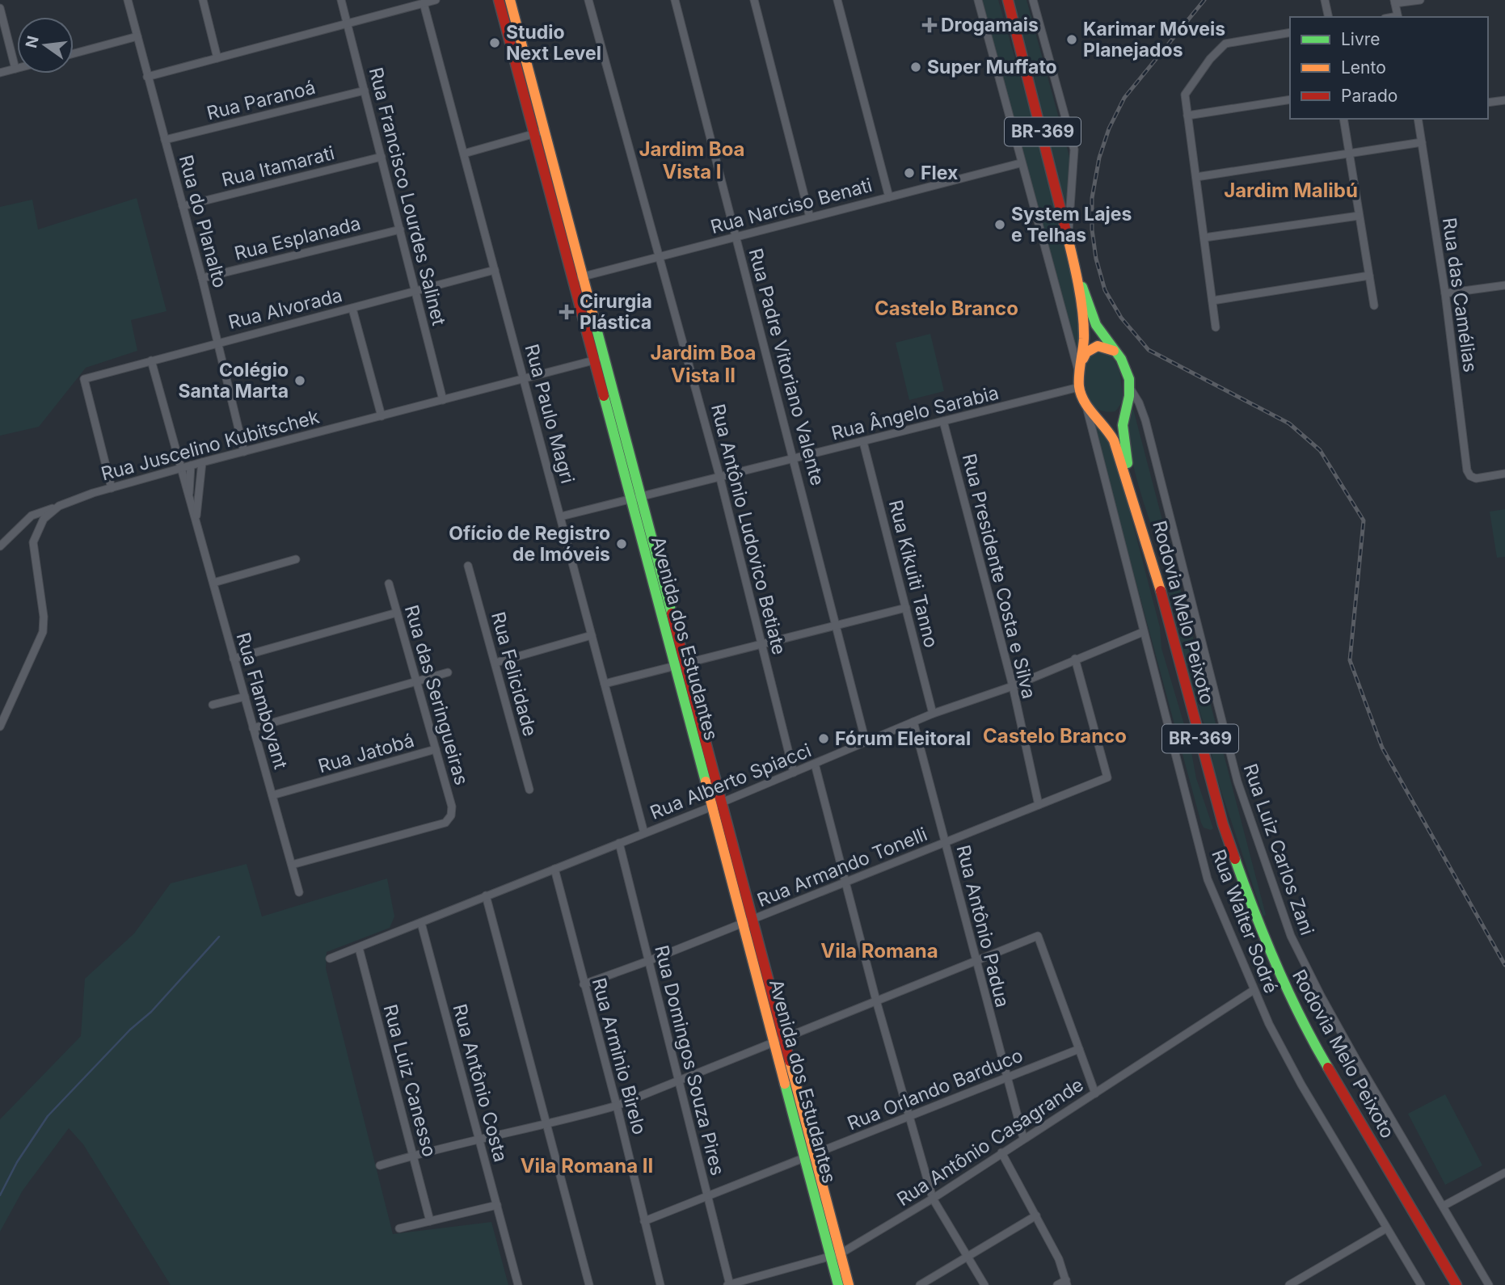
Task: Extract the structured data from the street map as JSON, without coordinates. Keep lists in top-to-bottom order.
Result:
{
  "streets": {
    "street": [
      "Rua Paranoá",
      "BR-369",
      "Rua Itamarati",
      "Rua Francisco Lourdes Salinet",
      "Rua Narciso Benati",
      "Rua do Planalto",
      "Rua Esplanada",
      "Rua das Camélias",
      "Rua Alvorada",
      "Rua Padre Vitoriano Valente",
      "Rua Ângelo Sarabia",
      "Rua Paulo Magri",
      "Rua Juscelino Kubitschek",
      "Rua Antônio Ludovico Betiate",
      "Rua Kikuiti Tanno",
      "Rua Presidente Costa e Silva",
      "Rodovia Melo Peixoto",
      "Avenida dos Estudantes",
      "Rua Felicidade",
      "Rua das Seringueiras",
      "Rua Flamboyant",
      "Rua Jatobá",
      "Rua Alberto Spiacci",
      "Rua Luiz Carlos Zani",
      "Rua Armando Tonelli",
      "Rua Walter Sodré",
      "Rua Antônio Padua",
      "Rua Arminio Birelo",
      "Rua Domingos Souza Pires",
      "Rua Luiz Canesso",
      "Rua Antônio Costa",
      "Rua Orlando Barduco",
      "Rua Antônio Casagrande"
    ]
  },
  "crossings": [
    ["Rua Paranoá", "Rua Francisco Lourdes Salinet"],
    ["Rua Paranoá", "Rua do Planalto"],
    ["Rua Itamarati", "Rua Francisco Lourdes Salinet"],
    ["Rua Itamarati", "Rua do Planalto"],
    ["Rua Francisco Lourdes Salinet", "Rua Esplanada"],
    ["Rua Francisco Lourdes Salinet", "Rua Alvorada"],
    ["Rua Francisco Lourdes Salinet", "Rua Juscelino Kubitschek"],
    ["Rua Narciso Benati", "Rua Padre Vitoriano Valente"],
    ["Rua Narciso Benati", "Rua Antônio Ludovico Betiate"],
    ["Rua Narciso Benati", "Avenida dos Estudantes"],
    ["Rua do Planalto", "Rua Esplanada"],
    ["Rua do Planalto", "Rua Alvorada"],
    ["Rua do Planalto", "Rua Juscelino Kubitschek"],
    ["Rua Alvorada", "Rua Paulo Magri"],
    ["Rua Alvorada", "Rua Juscelino Kubitschek"],
    ["Rua Alvorada", "Rua Flamboyant"],
    ["Rua Padre Vitoriano Valente", "Rua Ângelo Sarabia"],
    ["Rua Padre Vitoriano Valente", "Rua Alberto Spiacci"],
    ["Rua Ângelo Sarabia", "Rua Paulo Magri"],
    ["Rua Ângelo Sarabia", "Rua Antônio Ludovico Betiate"],
    ["Rua Ângelo Sarabia", "Rua Kikuiti Tanno"],
    ["Rua Ângelo Sarabia", "Rua Presidente Costa e Silva"],
    ["Rua Ângelo Sarabia", "Rodovia Melo Peixoto"],
    ["Rua Ângelo Sarabia", "Avenida dos Estudantes"],
    ["Rua Ângelo Sarabia", "Rua Luiz Carlos Zani"],
    ["Rua Ângelo Sarabia", "Rua Walter Sodré"],
    ["Rua Paulo Magri", "Rua Juscelino Kubitschek"],
    ["Rua Paulo Magri", "Rua Alberto Spiacci"],
    ["Rua Juscelino Kubitschek", "Avenida dos Estudantes"],
    ["Rua Juscelino Kubitschek", "Rua Flamboyant"],
    ["Rua Antônio Ludovico Betiate", "Rua Alberto Spiacci"],
    ["Rua Kikuiti Tanno", "Rua Alberto Spiacci"],
    ["Rua Presidente Costa e Silva", "Rua Alberto Spiacci"],
    ["Rua Presidente Costa e Silva", "Rua Armando Tonelli"],
    ["Rodovia Melo Peixoto", "Rua Luiz Carlos Zani"],
    ["Rodovia Melo Peixoto", "Rua Walter Sodré"],
    ["Avenida dos Estudantes", "Rua Alberto Spiacci"],
    ["Avenida dos Estudantes", "Rua Armando Tonelli"],
    ["Avenida dos Estudantes", "Rua Orlando Barduco"],
    ["Avenida dos Estudantes", "Rua Antônio Casagrande"],
    ["Rua das Seringueiras", "Rua Flamboyant"],
    ["Rua das Seringueiras", "Rua Jatobá"],
    ["Rua Flamboyant", "Rua Jatobá"],
    ["Rua Alberto Spiacci", "Rua Armando Tonelli"],
    ["Rua Alberto Spiacci", "Rua Walter Sodré"],
    ["Rua Alberto Spiacci", "Rua Antônio Padua"],
    ["Rua Alberto Spiacci", "Rua Arminio Birelo"],
    ["Rua Alberto Spiacci", "Rua Domingos Souza Pires"],
    ["Rua Alberto Spiacci", "Rua Luiz Canesso"],
    ["Rua Alberto Spiacci", "Rua Antônio Costa"],
    ["Rua Luiz Carlos Zani", "Rua Walter Sodré"],
    ["Rua Armando Tonelli", "Rua Antônio Padua"],
    ["Rua Armando Tonelli", "Rua Arminio Birelo"],
    ["Rua Armando Tonelli", "Rua Domingos Souza Pires"],
    ["Rua Walter Sodré", "Rua Antônio Casagrande"],
    ["Rua Antônio Padua", "Rua Orlando Barduco"],
    ["Rua Antônio Padua", "Rua Antônio Casagrande"],
    ["Rua Arminio Birelo", "Rua Orlando Barduco"],
    ["Rua Domingos Souza Pires", "Rua Orlando Barduco"],
    ["Rua Domingos Souza Pires", "Rua Antônio Casagrande"]
  ],
  "districts": [
    "Jardim Boa Vista I",
    "Jardim Malibú",
    "Castelo Branco",
    "Jardim Boa Vista II",
    "Castelo Branco",
    "Vila Romana",
    "Vila Romana II"
  ],
  "places": {
    "health": ["Drogamais", "Cirurgia Plástica"],
    "other": [
      "Karimar Móveis Planejados",
      "Studio Next Level",
      "Super Muffato",
      "Flex",
      "System Lajes e Telhas",
      "Colégio Santa Marta",
      "Ofício de Registro de Imóveis",
      "Fórum Eleitoral"
    ]
  },
  "legend": ["Livre", "Lento", "Parado"],
  "north": "left"
}
